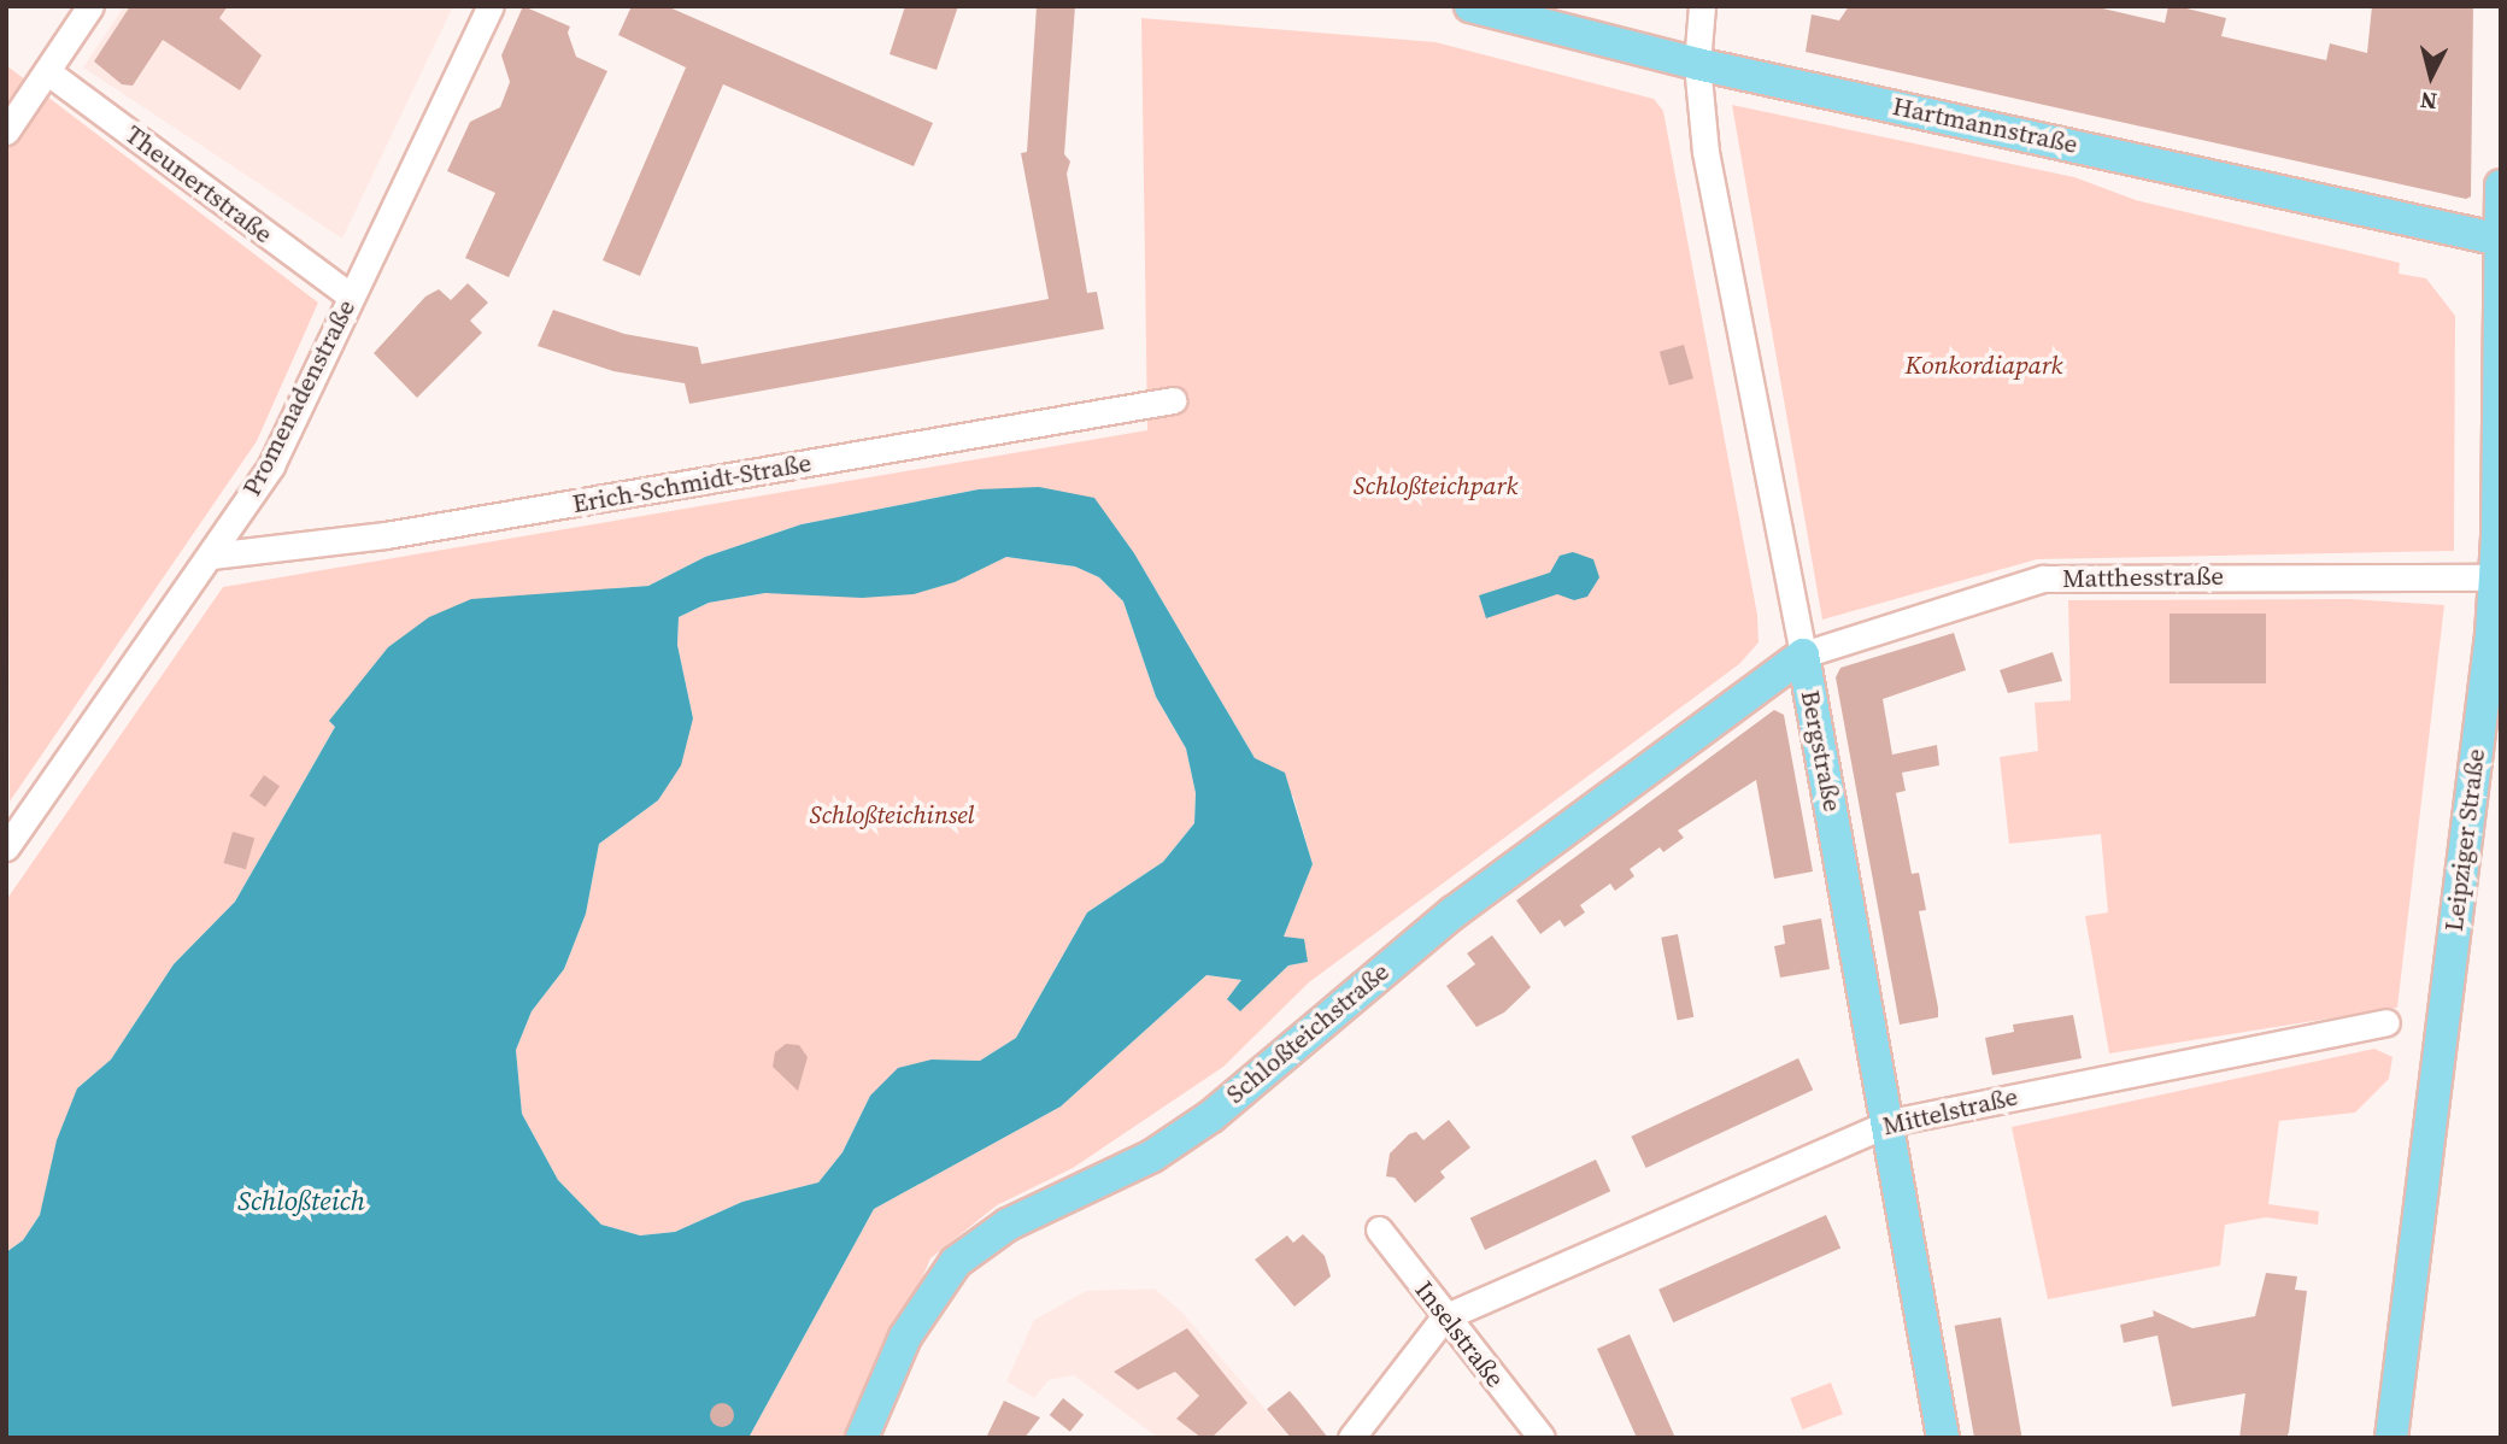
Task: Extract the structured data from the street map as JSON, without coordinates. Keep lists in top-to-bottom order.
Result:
{
  "streets": {
    "main road": [
      "Hartmannstraße",
      "Bergstraße",
      "Leipziger Straße",
      "Schloßteichstraße"
    ],
    "street": [
      "Theunertstraße",
      "Promenadenstraße",
      "Erich-Schmidt-Straße",
      "Matthesstraße",
      "Mittelstraße",
      "Inselstraße"
    ]
  },
  "crossings": [
    ["Hartmannstraße", "Bergstraße"],
    ["Hartmannstraße", "Leipziger Straße"],
    ["Theunertstraße", "Promenadenstraße"],
    ["Promenadenstraße", "Erich-Schmidt-Straße"],
    ["Matthesstraße", "Bergstraße"],
    ["Matthesstraße", "Leipziger Straße"],
    ["Matthesstraße", "Schloßteichstraße"],
    ["Bergstraße", "Schloßteichstraße"],
    ["Bergstraße", "Mittelstraße"],
    ["Mittelstraße", "Inselstraße"]
  ],
  "water": ["Schloßteich"],
  "parks": ["Konkordiapark", "Schloßteichpark", "Schloßteichinsel"],
  "north": "bottom"
}
